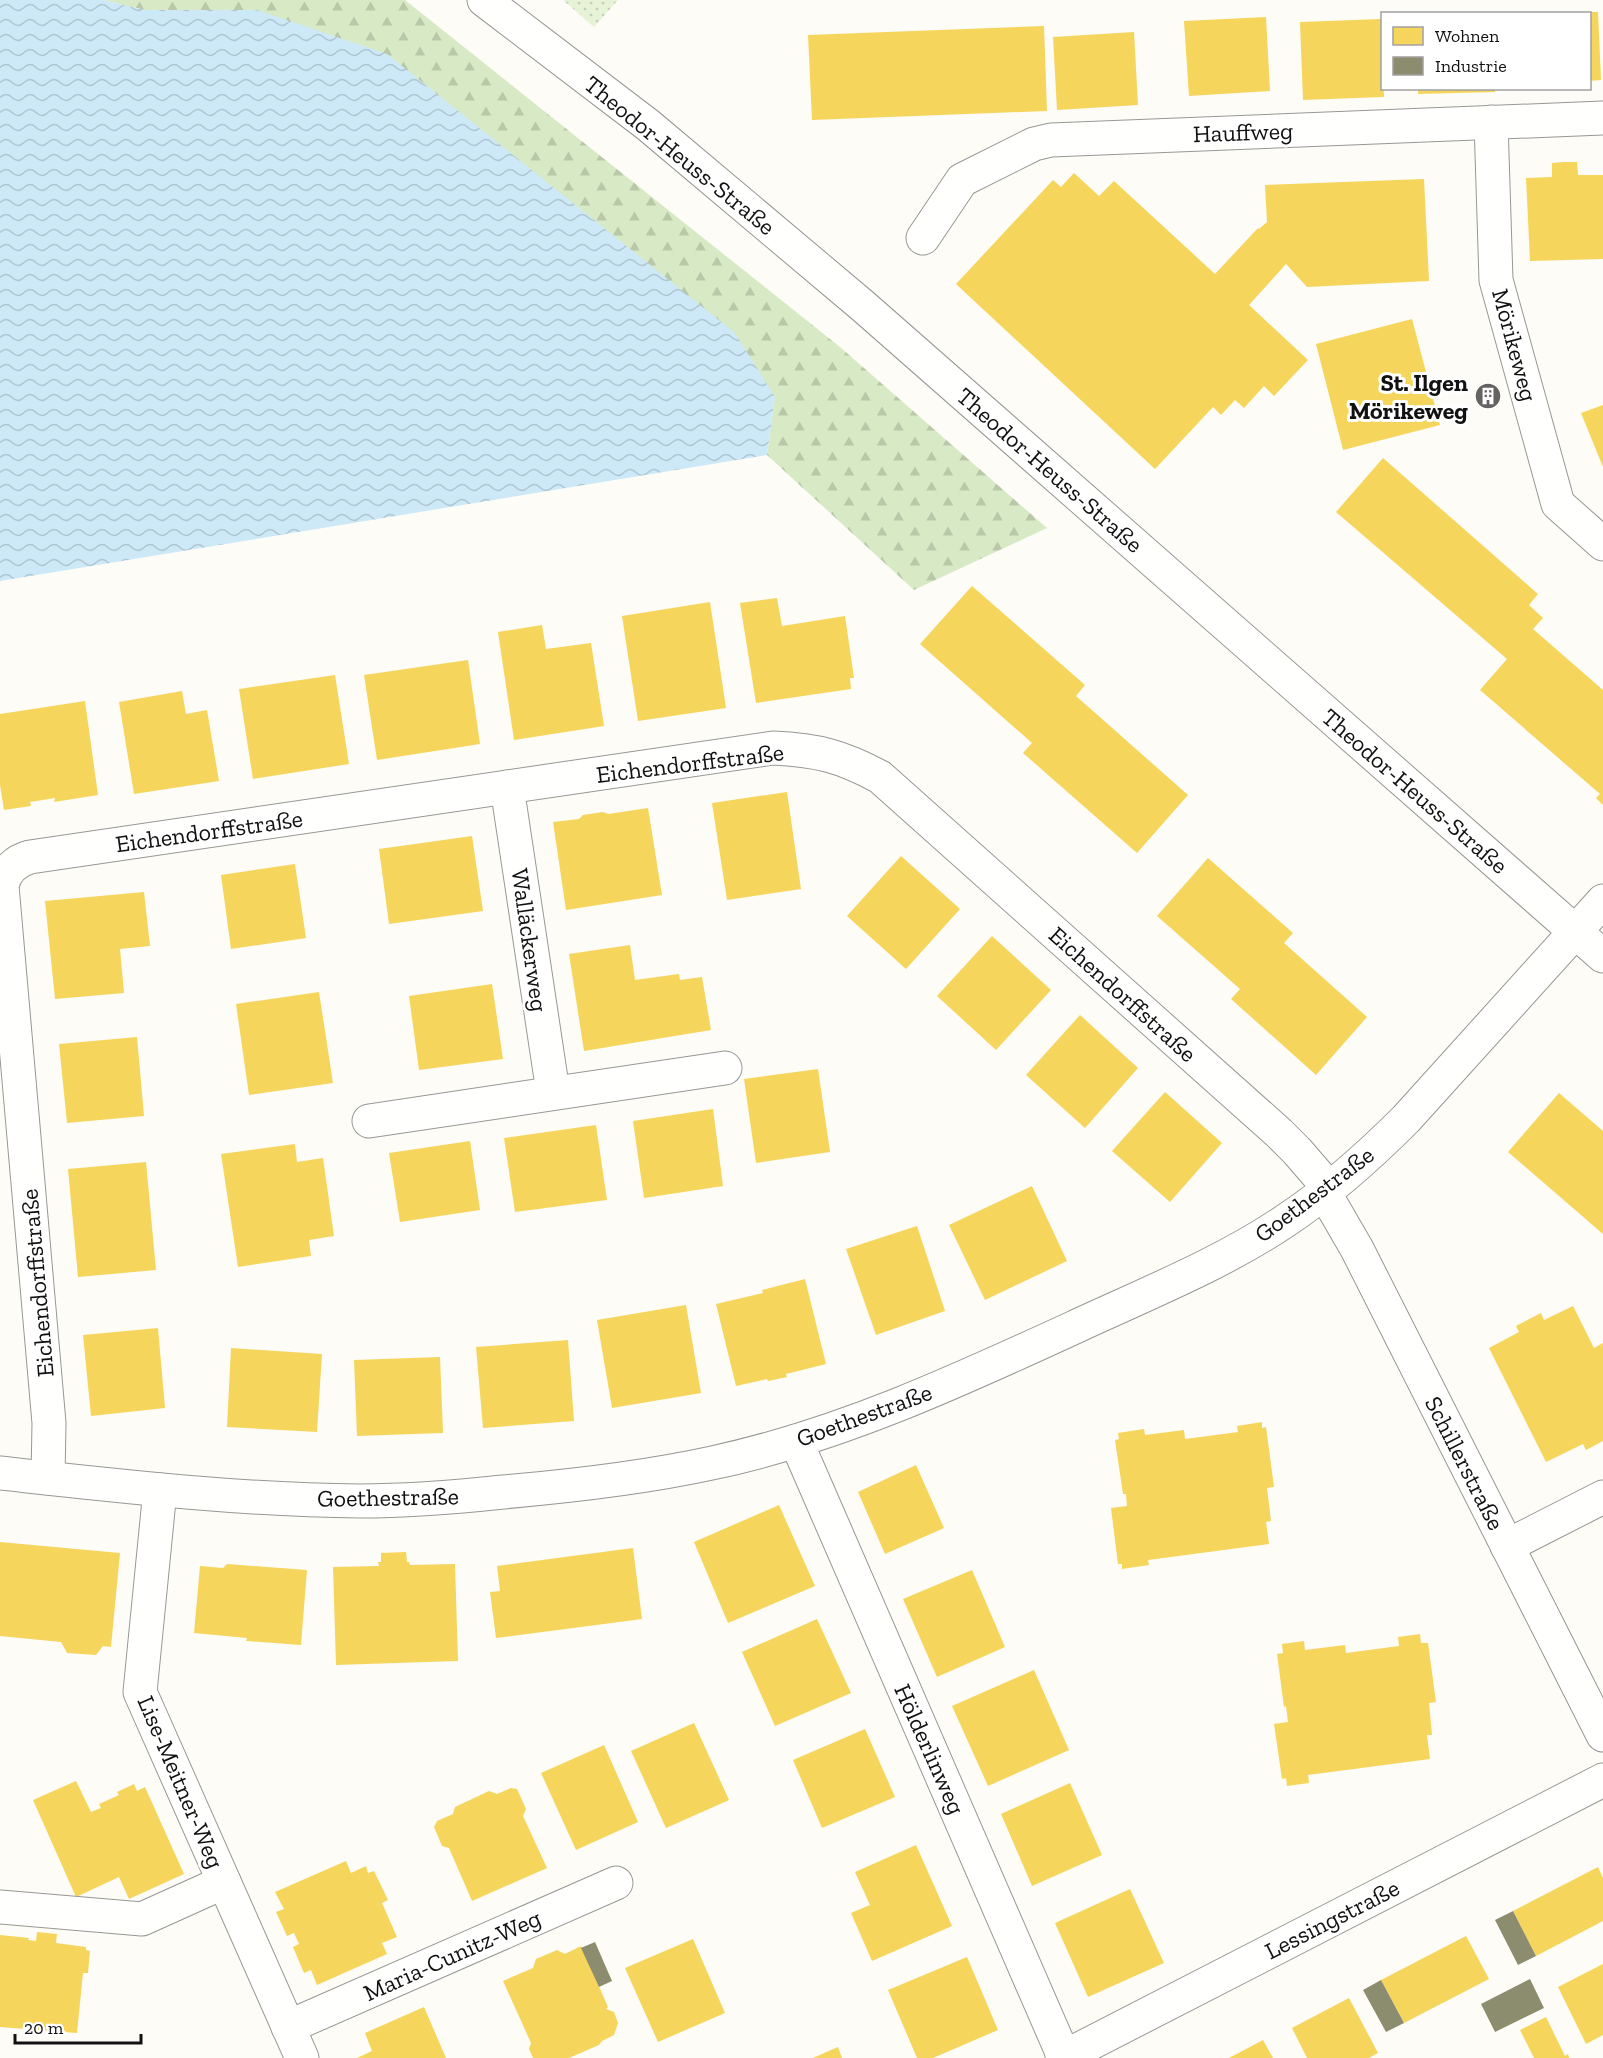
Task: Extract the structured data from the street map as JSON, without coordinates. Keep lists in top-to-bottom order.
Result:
{
  "streets": {
    "street": [
      "Hauffweg",
      "Theodor-Heuss-Straße",
      "Mörikeweg",
      "Eichendorffstraße",
      "Walläckerweg",
      "Goethestraße",
      "Schillerstraße",
      "Hölderlinweg",
      "Lise-Meitner-Weg",
      "Lessingstraße",
      "Maria-Cunitz-Weg"
    ]
  },
  "crossings": [
    ["Hauffweg", "Mörikeweg"],
    ["Theodor-Heuss-Straße", "Goethestraße"],
    ["Eichendorffstraße", "Walläckerweg"],
    ["Eichendorffstraße", "Goethestraße"],
    ["Eichendorffstraße", "Schillerstraße"],
    ["Goethestraße", "Schillerstraße"],
    ["Goethestraße", "Hölderlinweg"],
    ["Goethestraße", "Lise-Meitner-Weg"],
    ["Hölderlinweg", "Lessingstraße"],
    ["Lise-Meitner-Weg", "Maria-Cunitz-Weg"]
  ],
  "places": {
    "building": ["St. Ilgen Mörikeweg"]
  },
  "legend": ["Wohnen", "Industrie"],
  "scale_bar": "20 m"
}
